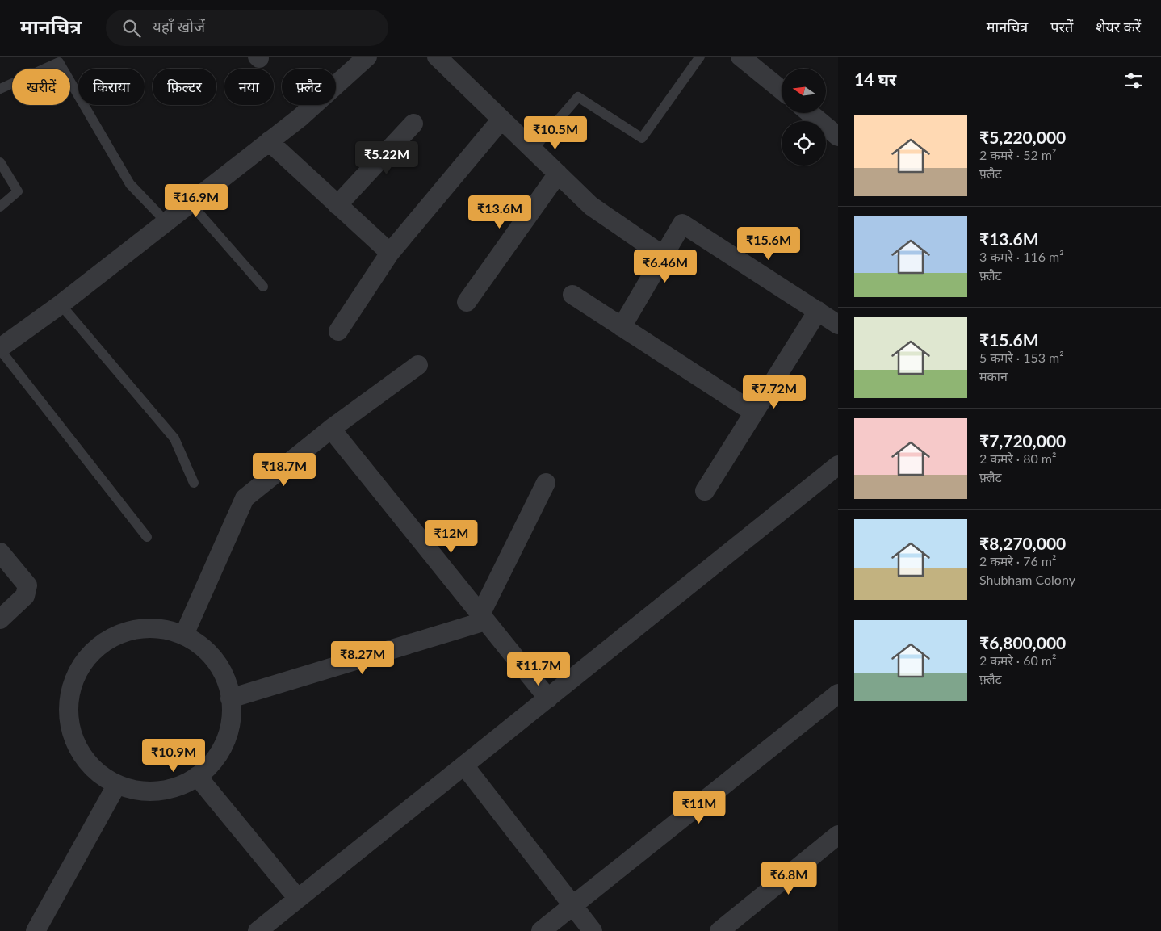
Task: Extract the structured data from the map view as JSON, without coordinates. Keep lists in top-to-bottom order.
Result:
{
  "north": "left",
  "page": {
    "header": "मानचित्र",
    "search": "यहाँ खोजें",
    "nav": ["मानचित्र", "परतें", "शेयर करें"],
    "heading": "14 घर",
    "chip": [
      "खरीदें",
      "किराया",
      "फ़िल्टर",
      "नया",
      "फ़्लैट"
    ],
    "list": [
      {
        "name": "₹5,220,000",
        "note": "2 कमरे · 52 m² · फ़्लैट"
      },
      {
        "name": "₹13.6M",
        "note": "3 कमरे · 116 m² · फ़्लैट"
      },
      {
        "name": "₹15.6M",
        "note": "5 कमरे · 153 m² · मकान"
      },
      {
        "name": "₹7,720,000",
        "note": "2 कमरे · 80 m² · फ़्लैट"
      },
      {
        "name": "₹8,270,000",
        "note": "2 कमरे · 76 m² · Shubham Colony"
      },
      {
        "name": "₹6,800,000",
        "note": "2 कमरे · 60 m² · फ़्लैट"
      }
    ],
    "price": [
      "₹10.5M",
      "₹5.22M",
      "₹16.9M",
      "₹13.6M",
      "₹15.6M",
      "₹6.46M",
      "₹7.72M",
      "₹18.7M",
      "₹12M",
      "₹8.27M",
      "₹11.7M",
      "₹10.9M",
      "₹11M",
      "₹6.8M"
    ]
  }
}
